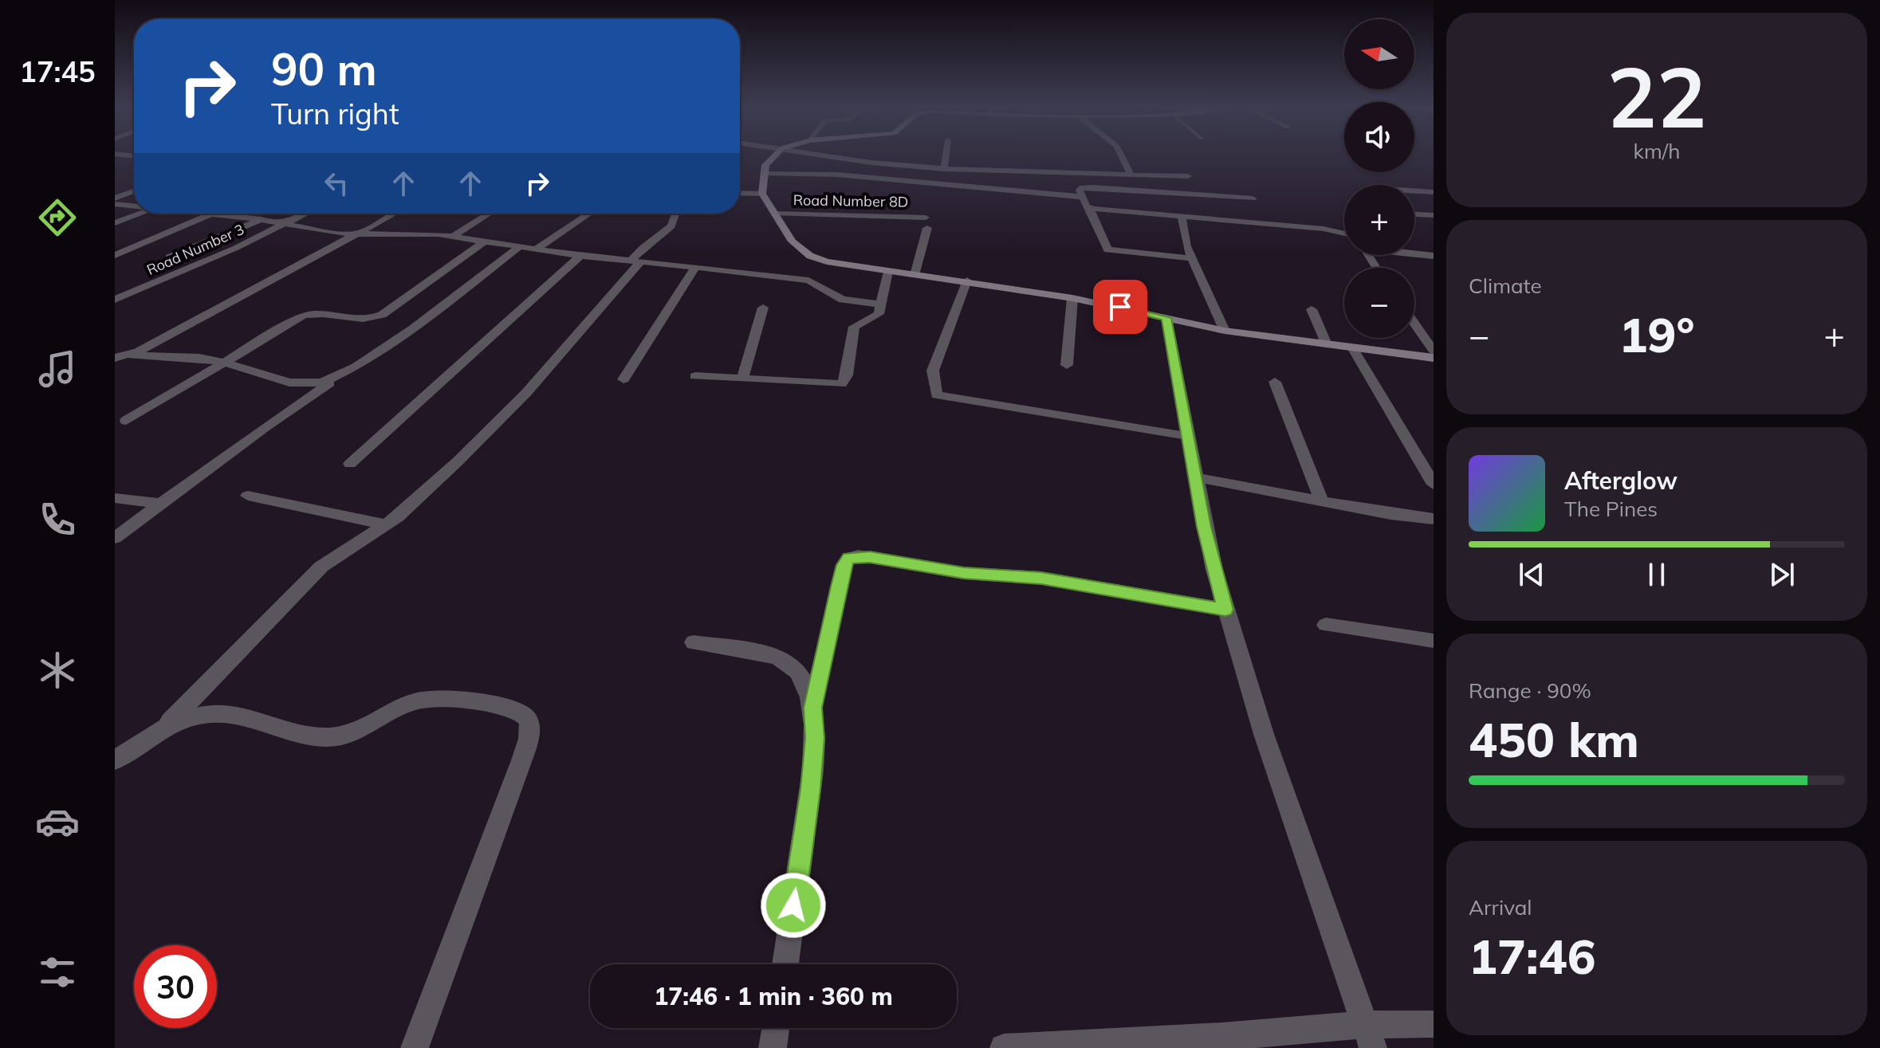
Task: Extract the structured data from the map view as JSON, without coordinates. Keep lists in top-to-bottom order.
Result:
{
  "streets": {
    "street": ["Road Number 8D", "Road Number 3"]
  },
  "north": "left",
  "page": {
    "tabs": "17:45",
    "tile": [
      ["22", "km/h"],
      "Climate",
      ["Range · 90%", "450 km"],
      ["Arrival", "17:46"]
    ],
    "map_buttons": ["+", "−"],
    "turn": ["90 m", "Turn right"],
    "heat": ["−", "19°", "+"],
    "song": ["Afterglow", "The Pines"],
    "limit": "30",
    "trip": "17:46 · 1 min · 360 m"
  }
}
